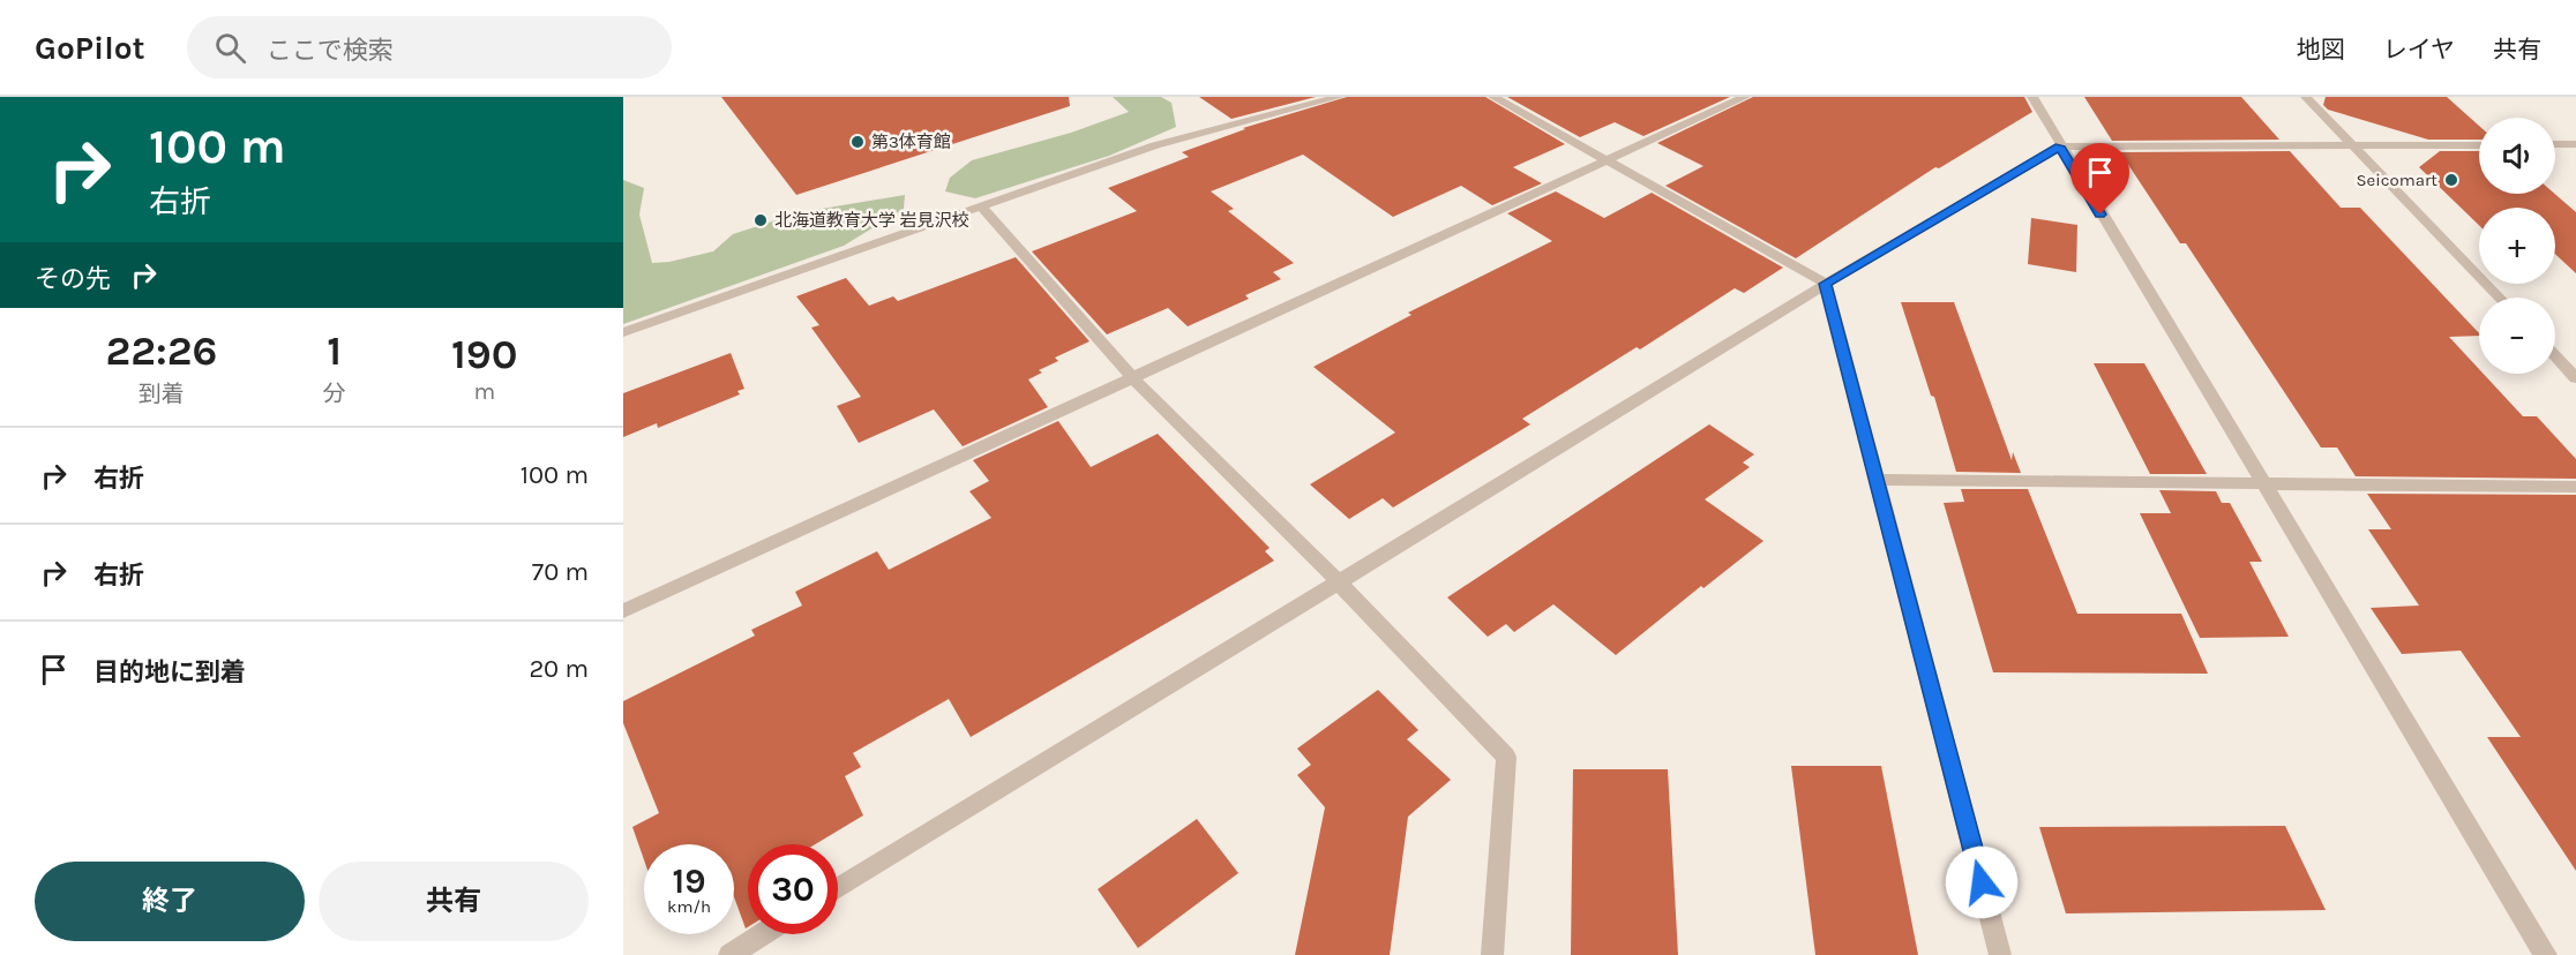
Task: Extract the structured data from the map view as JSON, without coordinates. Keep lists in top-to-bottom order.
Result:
{
  "places": ["第3体育館", "Seicomart", "北海道教育大学 岩見沢校"],
  "page": {
    "header": "GoPilot",
    "search": "ここで検索",
    "nav": ["地図", "レイヤ", "共有"],
    "turn": ["100 m", "右折"],
    "map_buttons": ["+", "−"],
    "then": "その先",
    "eta": [
      "22:26",
      "到着",
      "1",
      "分",
      "190",
      "m"
    ],
    "list": [
      {
        "name": "右折",
        "value": "100 m"
      },
      {
        "name": "右折",
        "value": "70 m"
      },
      {
        "name": "目的地に到着",
        "value": "20 m"
      }
    ],
    "speed": "19 km/h",
    "limit": "30",
    "buttons": ["終了", "共有"]
  }
}
